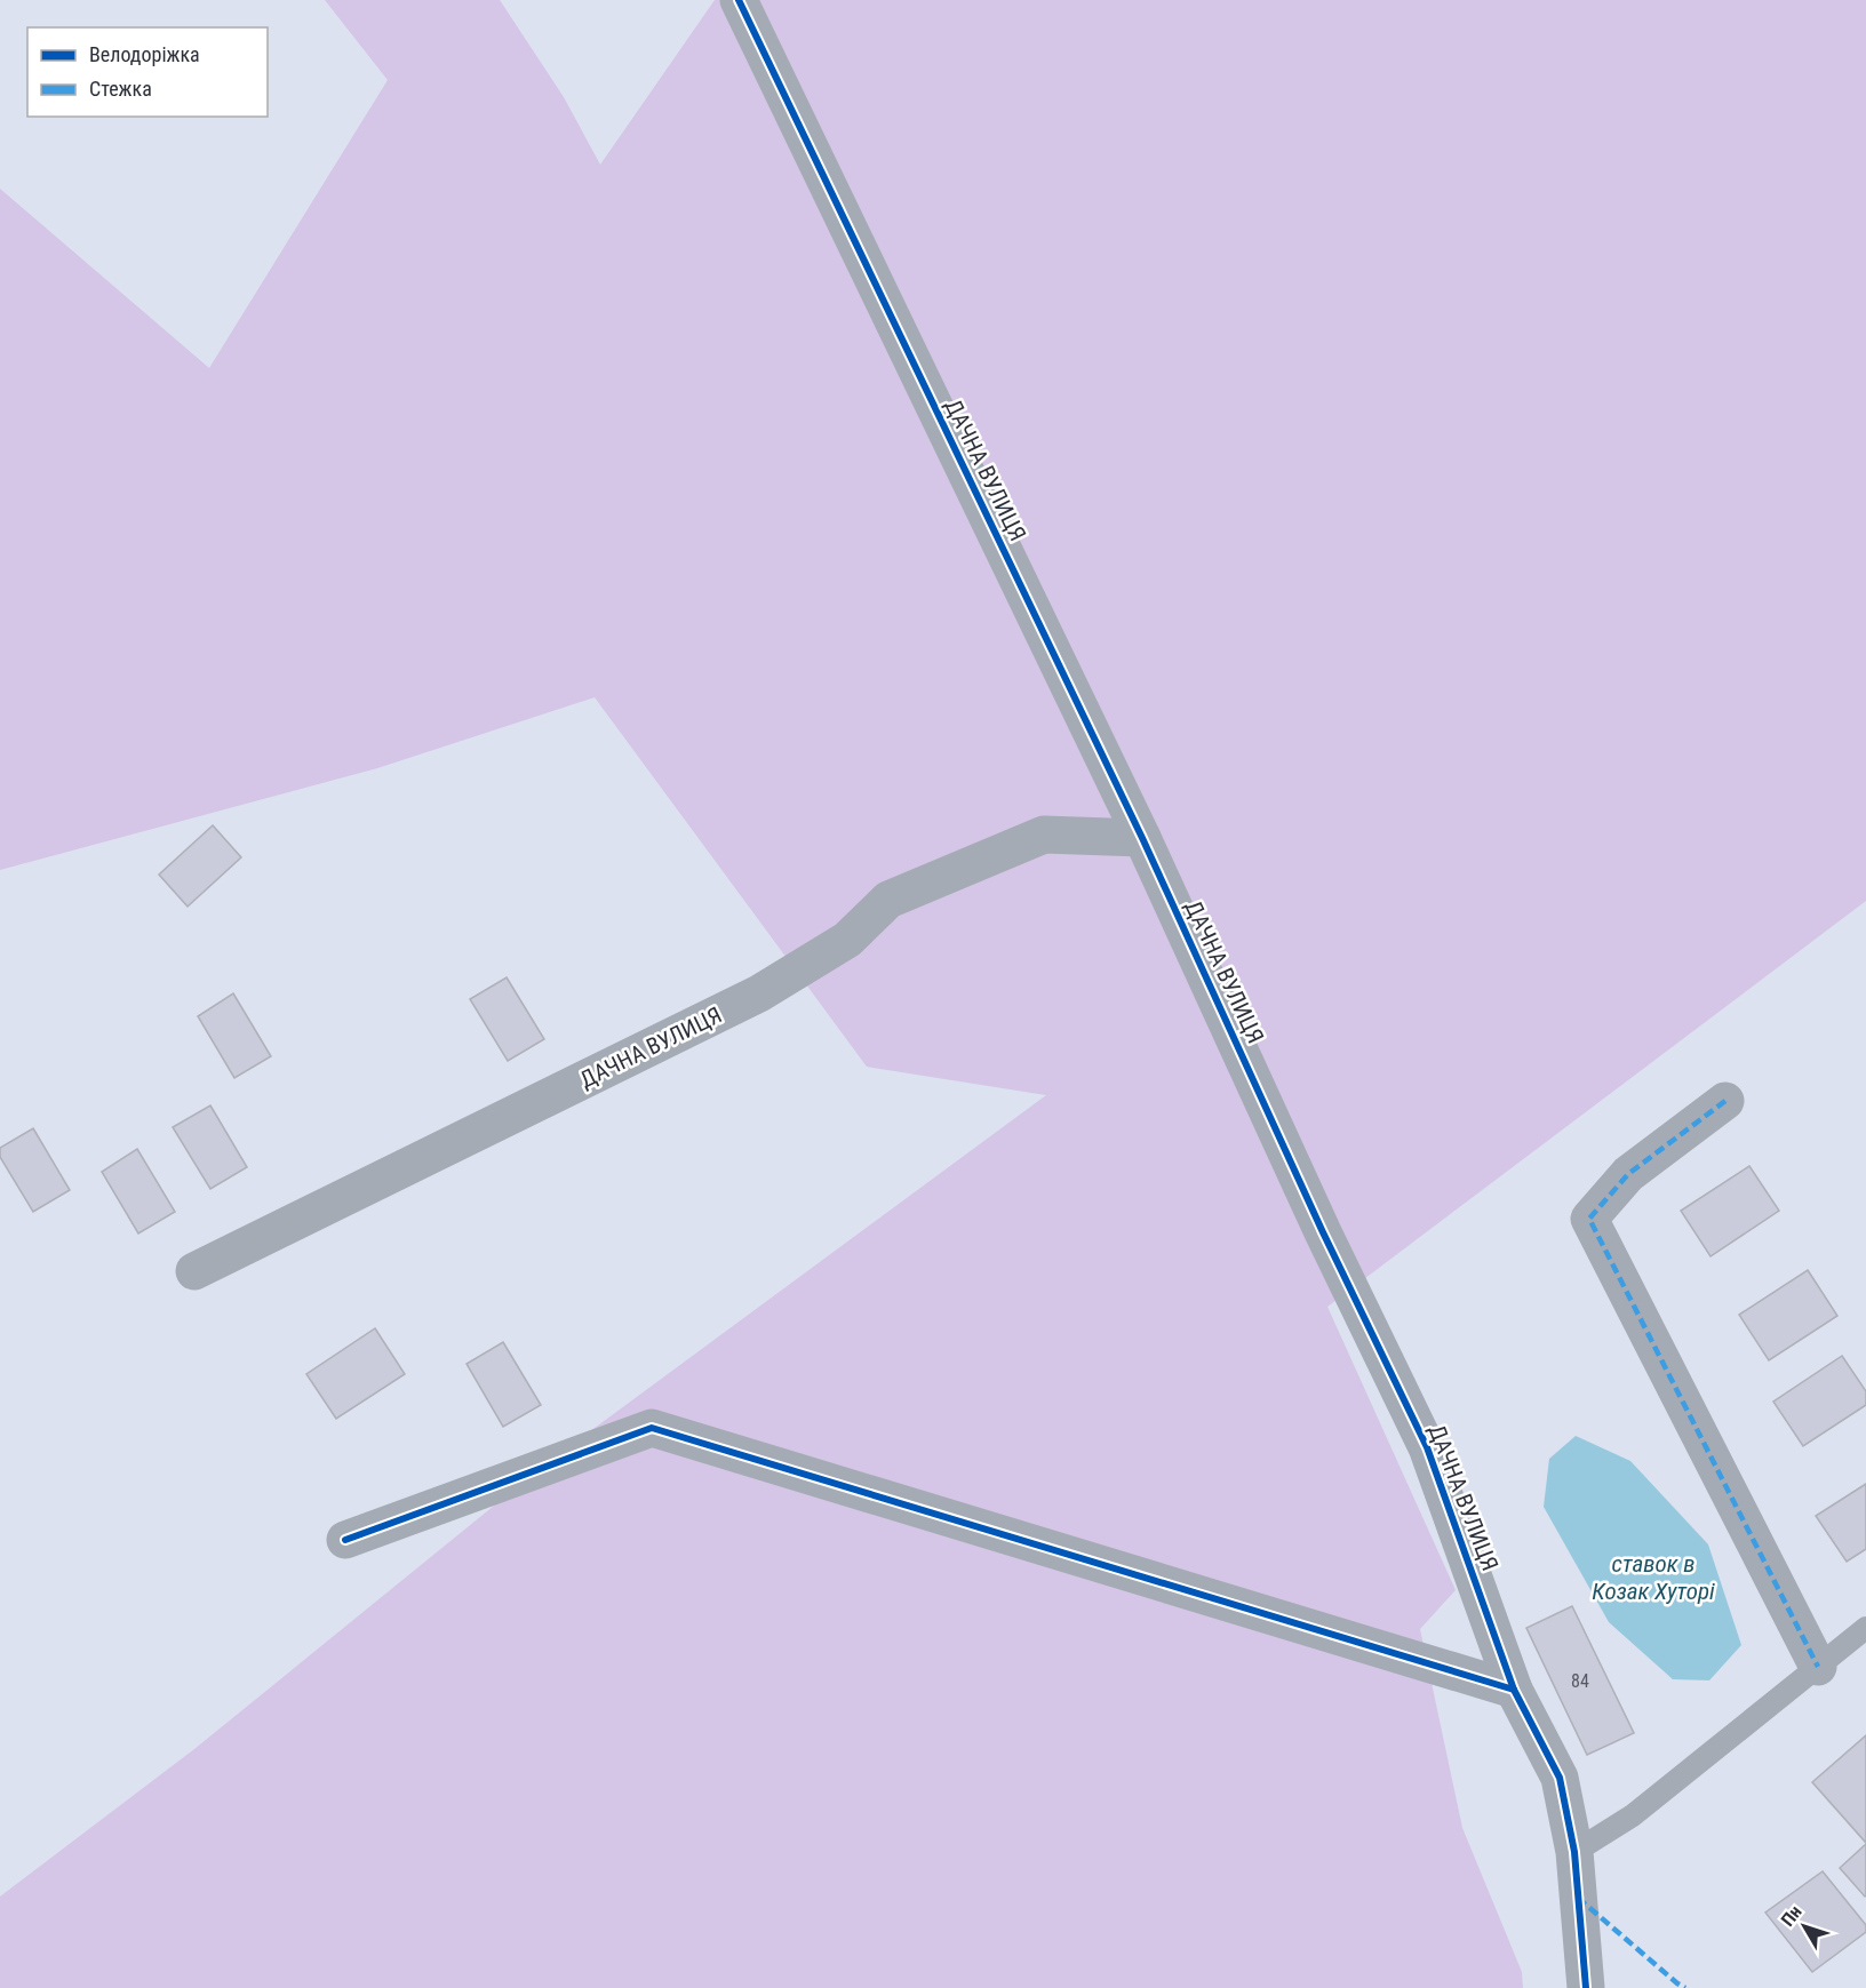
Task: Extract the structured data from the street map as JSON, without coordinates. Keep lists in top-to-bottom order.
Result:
{
  "streets": {
    "street": ["ДАЧНА ВУЛИЦЯ"]
  },
  "water": ["ставок в Козак Хуторі"],
  "house_numbers": ["84"],
  "legend": ["Велодоріжка", "Стежка"],
  "north": "top left"
}
